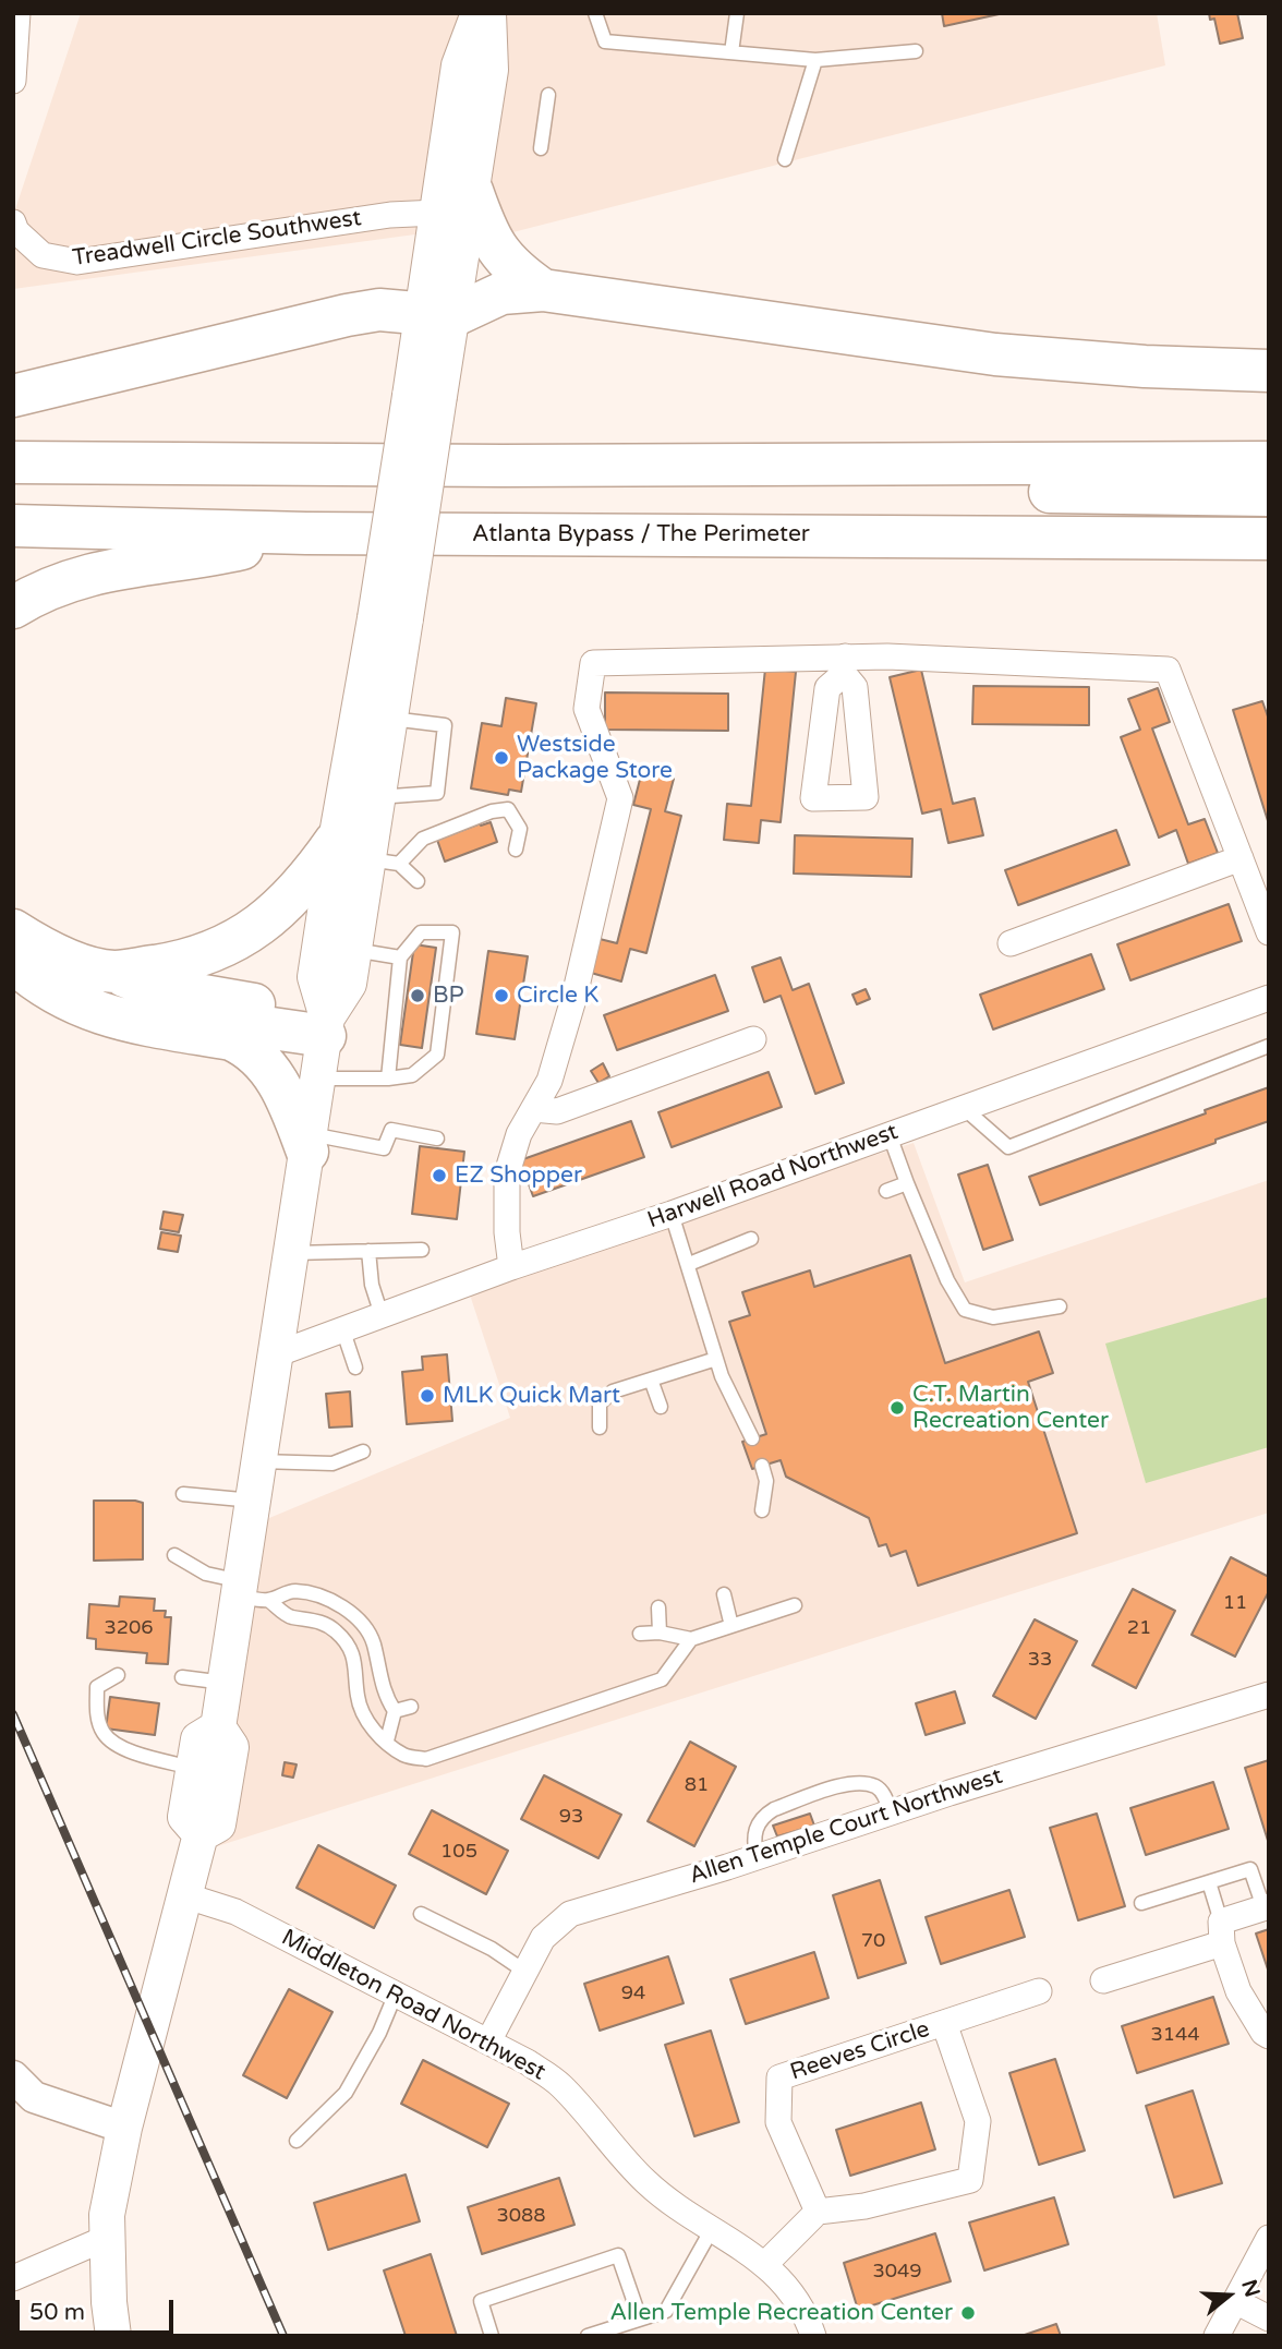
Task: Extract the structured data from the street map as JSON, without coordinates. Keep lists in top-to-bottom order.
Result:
{
  "streets": {
    "highway": ["Atlanta Bypass / The Perimeter"],
    "street": [
      "Treadwell Circle Southwest",
      "Harwell Road Northwest",
      "Allen Temple Court Northwest",
      "Middleton Road Northwest",
      "Reeves Circle"
    ]
  },
  "crossings": [
    ["Allen Temple Court Northwest", "Middleton Road Northwest"]
  ],
  "places": [
    "Westside Package Store",
    "BP",
    "Circle K",
    "EZ Shopper",
    "MLK Quick Mart",
    "C.T. Martin Recreation Center",
    "Allen Temple Recreation Center"
  ],
  "house_numbers": [
    "11",
    "3206",
    "21",
    "33",
    "81",
    "93",
    "105",
    "70",
    "94",
    "3144",
    "3088",
    "3049"
  ],
  "scale_bar": "50 m",
  "north": "right"
}
